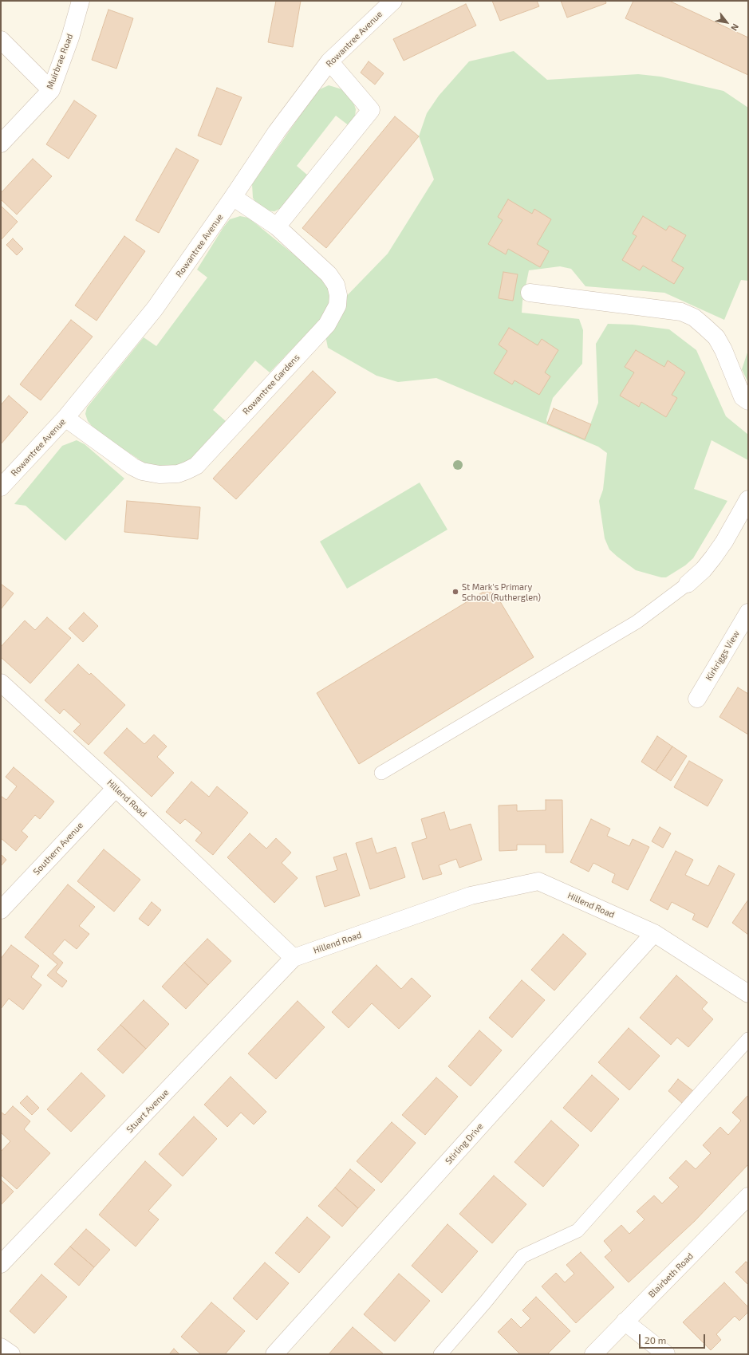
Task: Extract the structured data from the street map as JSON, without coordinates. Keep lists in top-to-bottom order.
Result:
{
  "streets": {
    "street": [
      "Rowantree Avenue",
      "Muirbrae Road",
      "Rowantree Gardens",
      "Kirkriggs View",
      "Hillend Road",
      "Southern Avenue",
      "Stuart Avenue",
      "Stirling Drive",
      "Blairbeth Road"
    ]
  },
  "crossings": [
    ["Rowantree Avenue", "Rowantree Gardens"],
    ["Hillend Road", "Southern Avenue"],
    ["Hillend Road", "Stuart Avenue"],
    ["Hillend Road", "Stirling Drive"]
  ],
  "places": ["St Mark's Primary School (Rutherglen)"],
  "scale_bar": "20 m",
  "north": "bottom right"
}
